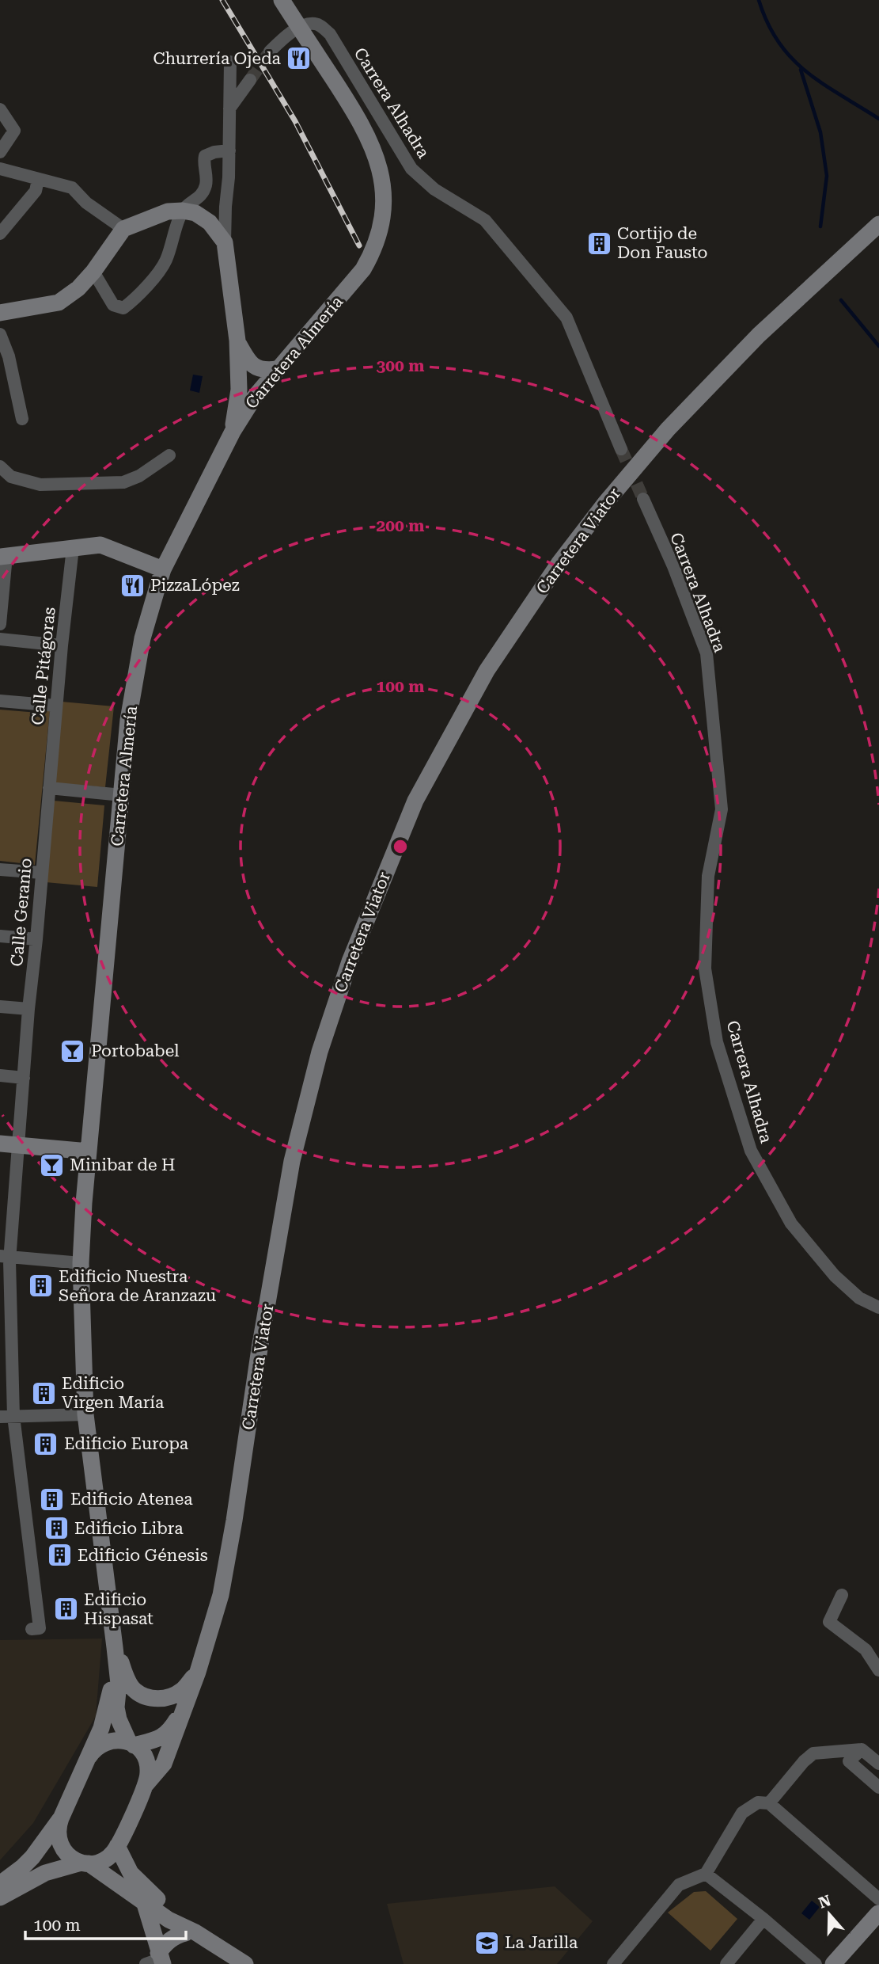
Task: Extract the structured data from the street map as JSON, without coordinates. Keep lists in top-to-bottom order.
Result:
{
  "streets": {
    "main road": ["Carretera Almería", "Carretera Viator"],
    "street": ["Carrera Alhadra", "Calle Pitágoras", "Calle Geranio"]
  },
  "crossings": [
    ["Carrera Alhadra", "Carretera Almería"],
    ["Calle Pitágoras", "Calle Geranio"]
  ],
  "places": {
    "restaurant": ["Churrería Ojeda", "PizzaLópez"],
    "building": [
      "Cortijo de Don Fausto",
      "Edificio Nuestra Señora de Aranzazu",
      "Edificio Virgen María",
      "Edificio Europa",
      "Edificio Atenea",
      "Edificio Libra",
      "Edificio Génesis",
      "Edificio Hispasat"
    ],
    "bar": ["Portobabel", "Minibar de H"],
    "school or university": ["La Jarilla"]
  },
  "scale_bar": "100 m",
  "north": "top",
  "rings": ["300 m", "200 m", "100 m"]
}
